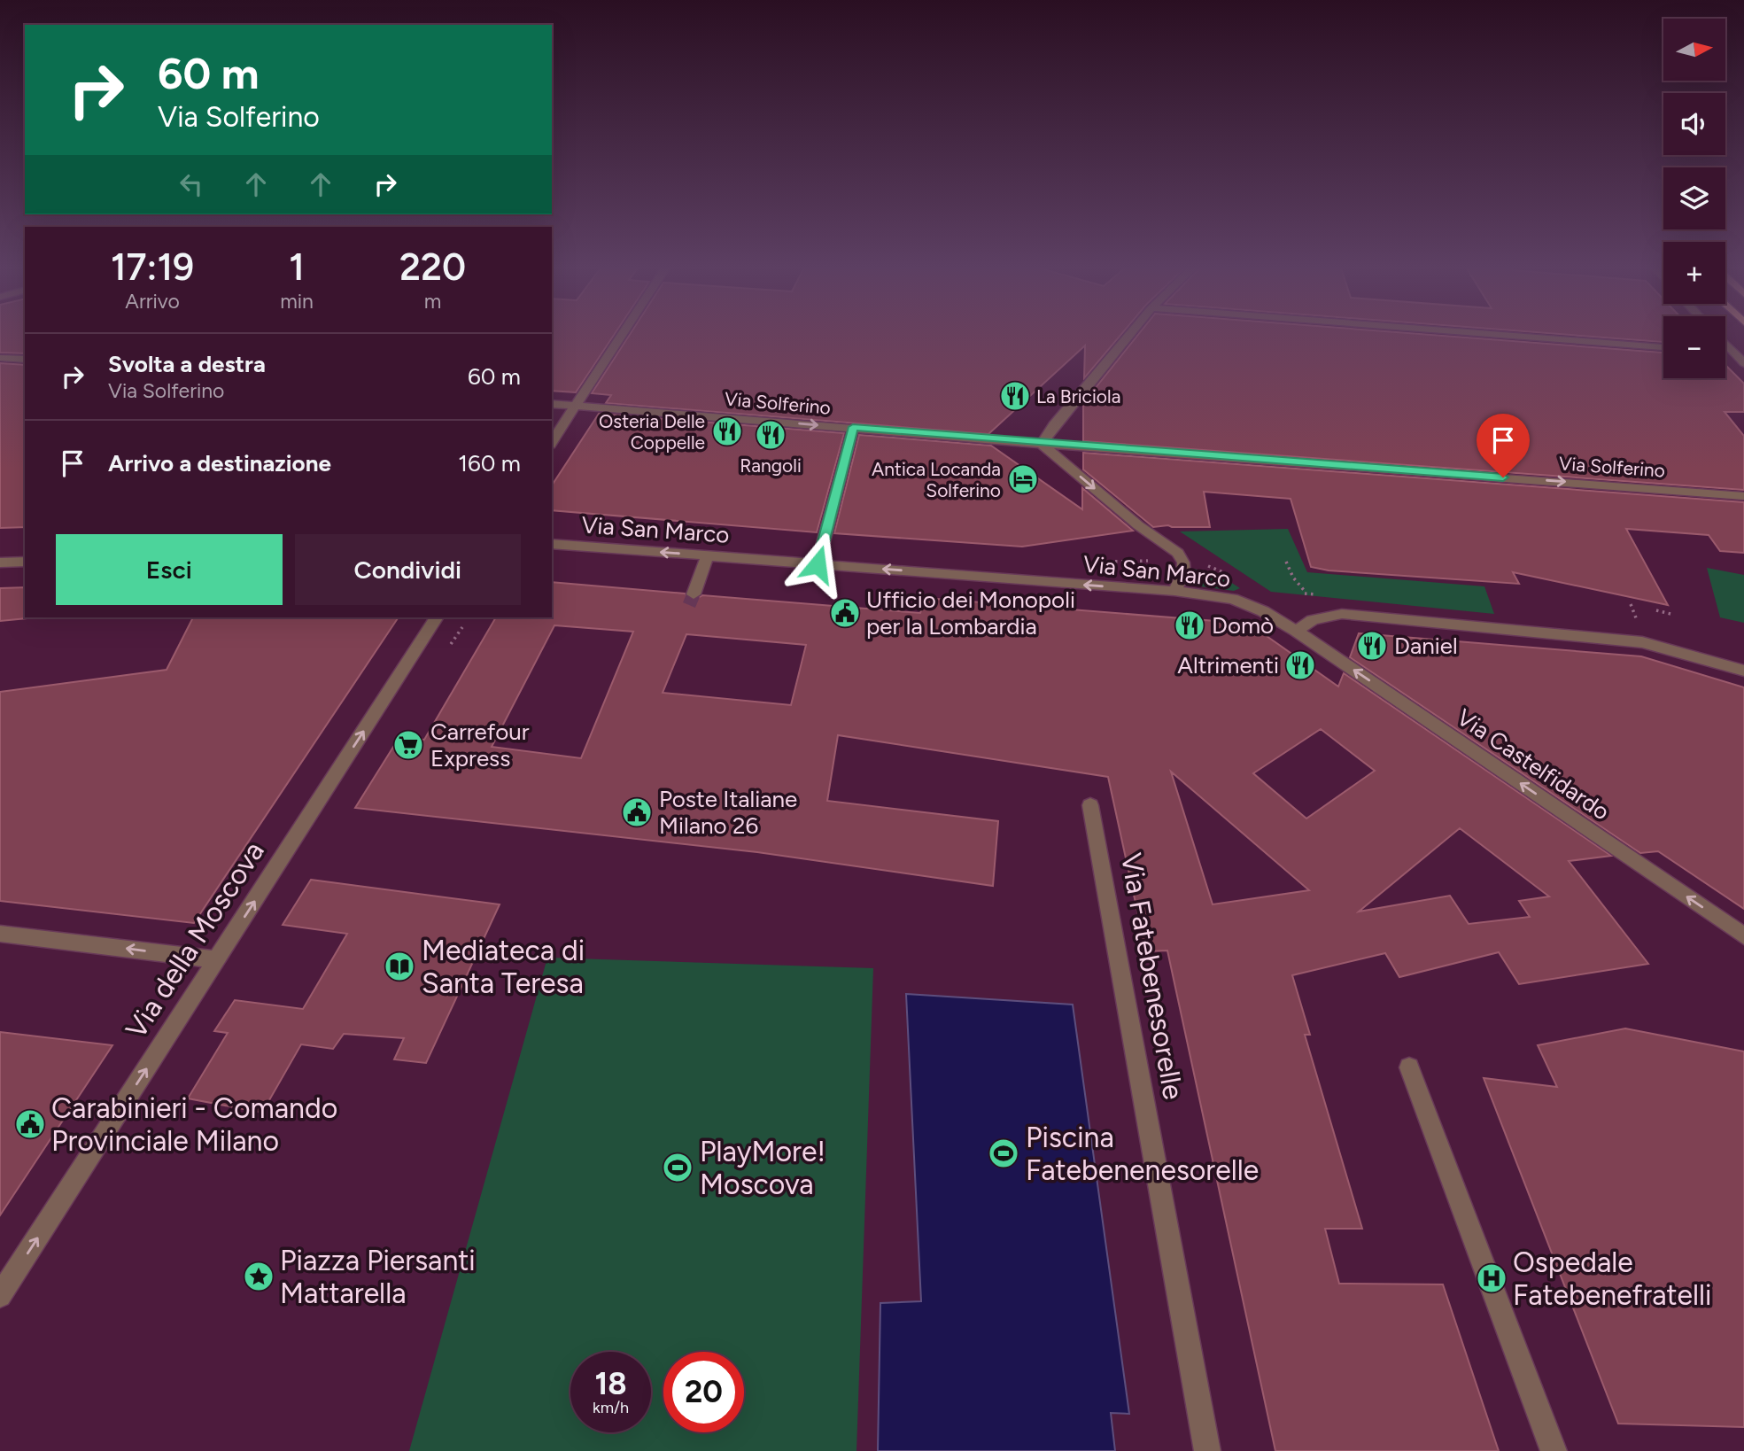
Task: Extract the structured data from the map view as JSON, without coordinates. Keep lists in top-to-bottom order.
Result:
{
  "streets": {
    "street": [
      "Via Solferino",
      "Via San Marco",
      "Via Castelfidardo",
      "Via della Moscova",
      "Via Fatebenesorelle"
    ]
  },
  "crossings": [
    ["Via San Marco", "Via Castelfidardo"]
  ],
  "one_way": [
    "Via Solferino",
    "Via San Marco",
    "Via Castelfidardo",
    "Via della Moscova"
  ],
  "places": {
    "restaurant": [
      "La Briciola",
      "Osteria Delle Coppelle",
      "Rangoli",
      "Domò",
      "Daniel",
      "Altrimenti"
    ],
    "hotel": ["Antica Locanda Solferino"],
    "public building": ["Ufficio dei Monopoli per la Lombardia", "Poste Italiane Milano 26", "Carabinieri - Comando Provinciale Milano"],
    "supermarket": ["Carrefour Express"],
    "library": ["Mediateca di Santa Teresa"],
    "sports": ["Piscina Fatebenenesorelle", "PlayMore! Moscova"],
    "place": ["Piazza Piersanti Mattarella"],
    "hospital": ["Ospedale Fatebenefratelli"]
  },
  "north": "right",
  "page": {
    "map_buttons": ["+", "−"],
    "turn": ["60 m", "Via Solferino"],
    "eta": [
      "17:19",
      "Arrivo",
      "1",
      "min",
      "220",
      "m"
    ],
    "list": [
      {
        "name": "Svolta a destra",
        "note": "Via Solferino",
        "value": "60 m"
      },
      {
        "name": "Arrivo a destinazione",
        "value": "160 m"
      }
    ],
    "buttons": ["Esci", "Condividi"],
    "speed": "18 km/h",
    "limit": "20"
  }
}
